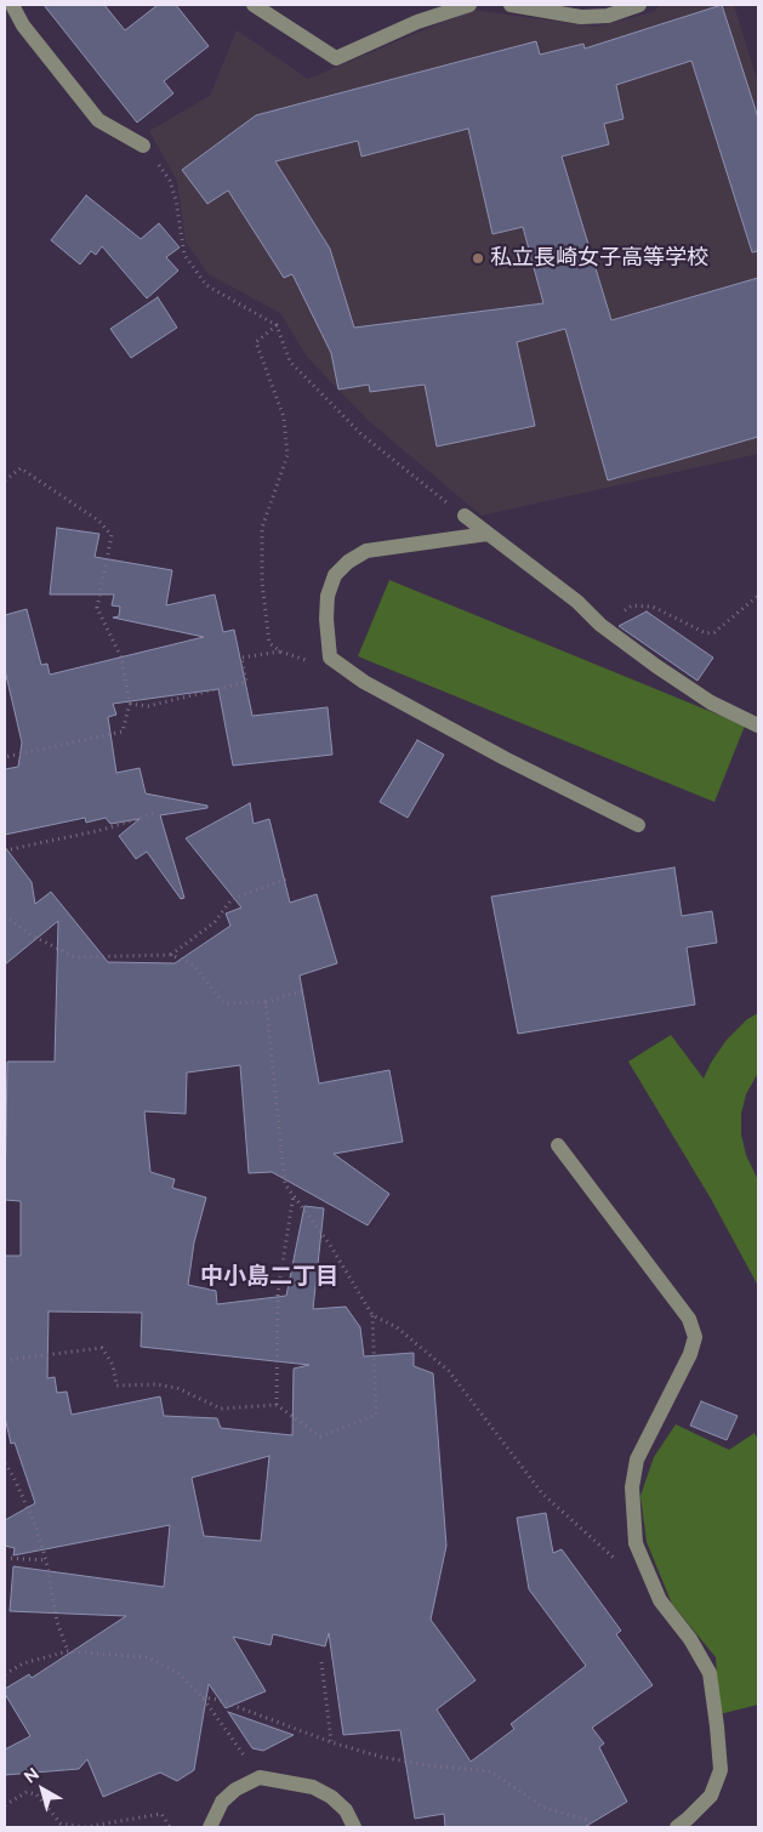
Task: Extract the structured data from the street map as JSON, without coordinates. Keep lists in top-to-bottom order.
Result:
{
  "districts": ["中小島二丁目"],
  "places": ["私立長崎女子高等学校"],
  "north": "top left"
}
